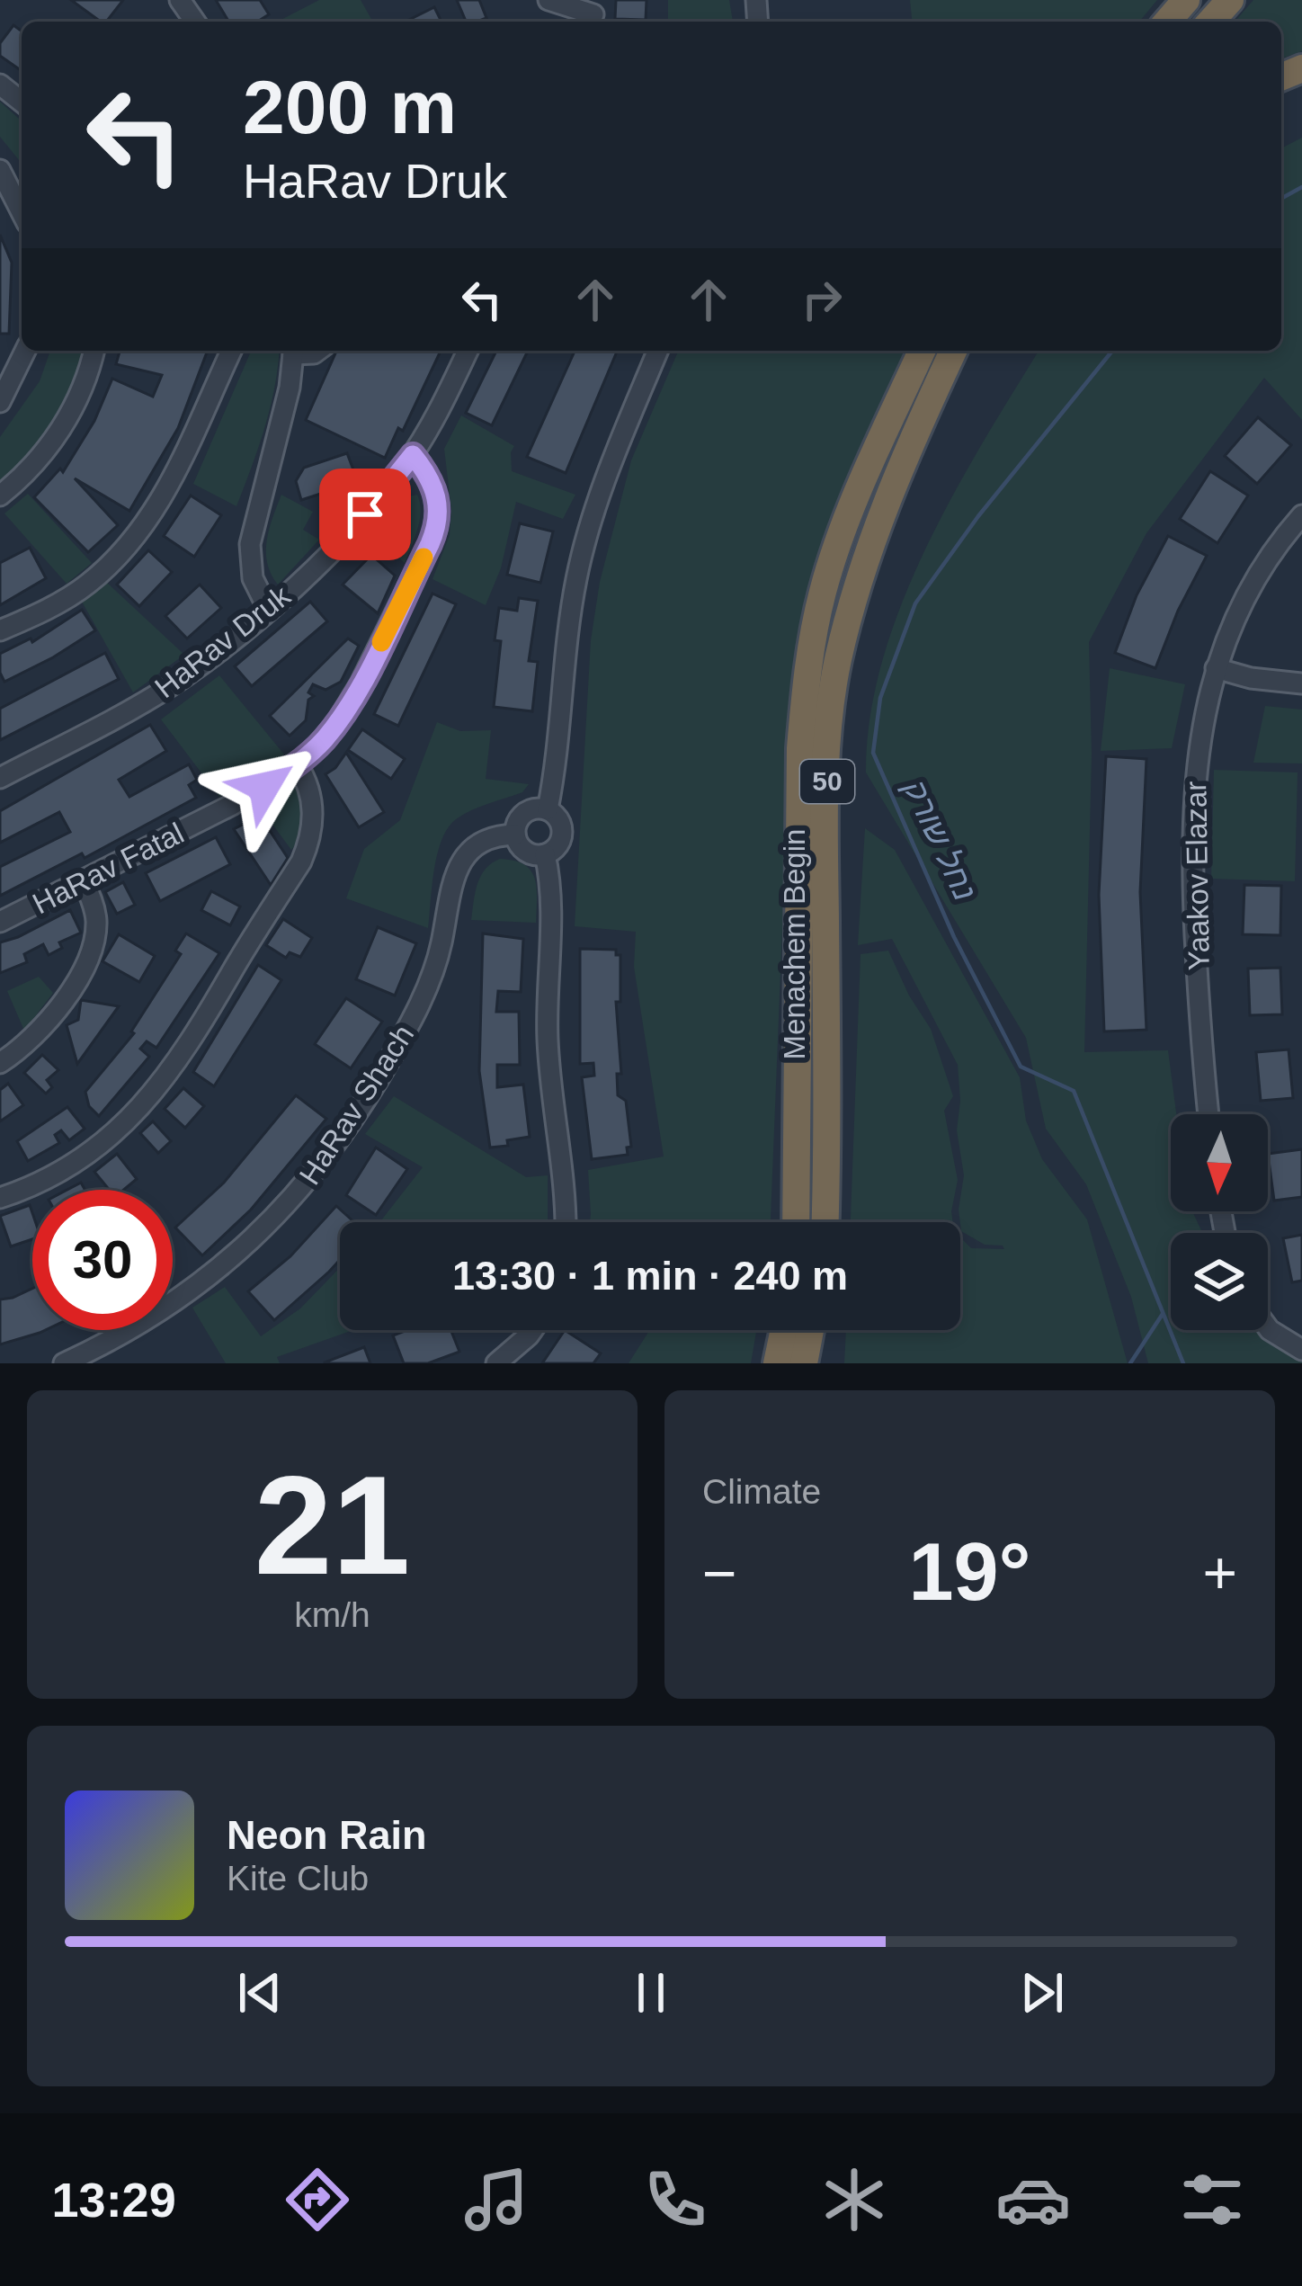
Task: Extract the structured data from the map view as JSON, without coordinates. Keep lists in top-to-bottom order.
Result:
{
  "streets": {
    "highway": ["50", "Menachem Begin"],
    "street": [
      "HaRav Druk",
      "HaRav Fatal",
      "Yaakov Elazar",
      "HaRav Shach"
    ]
  },
  "crossings": [
    ["HaRav Druk", "HaRav Fatal"]
  ],
  "water": ["נחל שורק"],
  "north": "bottom",
  "page": {
    "turn": ["200 m", "HaRav Druk"],
    "limit": "30",
    "trip": "13:30 · 1 min · 240 m",
    "tile": [
      ["21", "km/h"],
      "Climate"
    ],
    "heat": ["−", "19°", "+"],
    "song": ["Neon Rain", "Kite Club"],
    "tabs": "13:29"
  }
}
